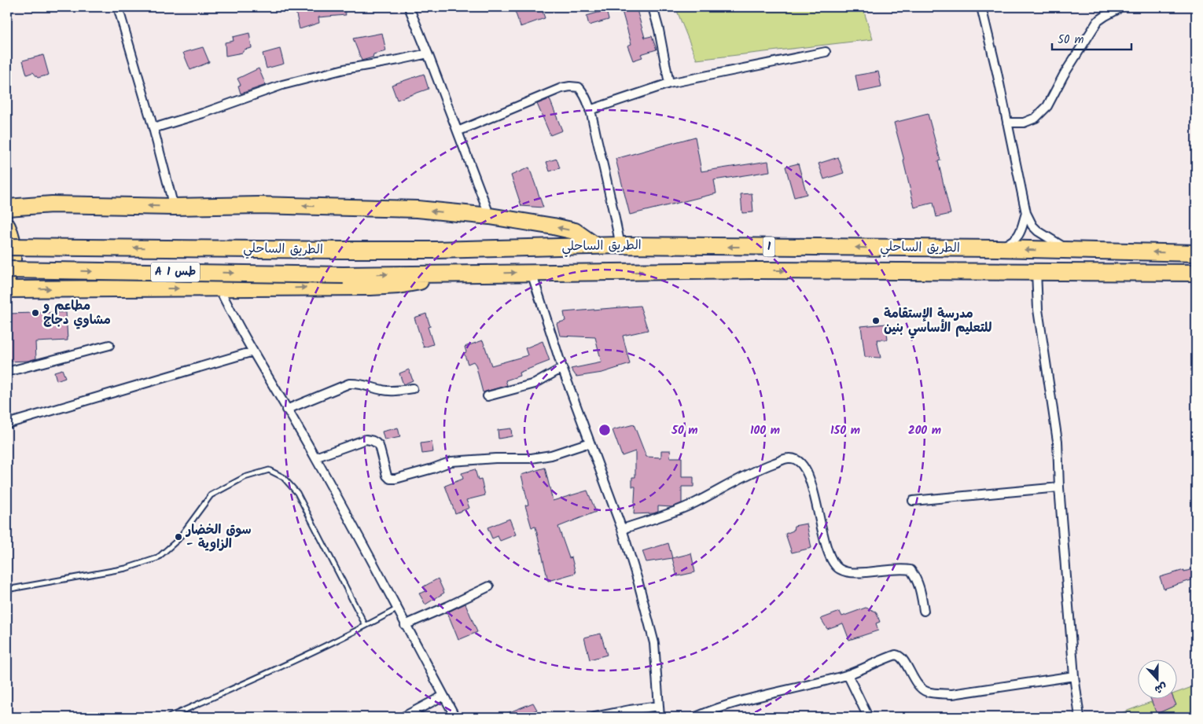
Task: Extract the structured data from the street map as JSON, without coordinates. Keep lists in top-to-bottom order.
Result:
{
  "streets": {
    "highway": ["الطريق الساحلي", "1", "A 1 طس"]
  },
  "places": ["مطاعم و مشاوي دجاج", "مدرسة اﻹستقامة للتعليم اﻷساسي بنين", "سوق الخضار - الزاوية"],
  "scale_bar": "50 m",
  "north": "bottom",
  "rings": [
    "50 m",
    "100 m",
    "150 m",
    "200 m"
  ]
}
